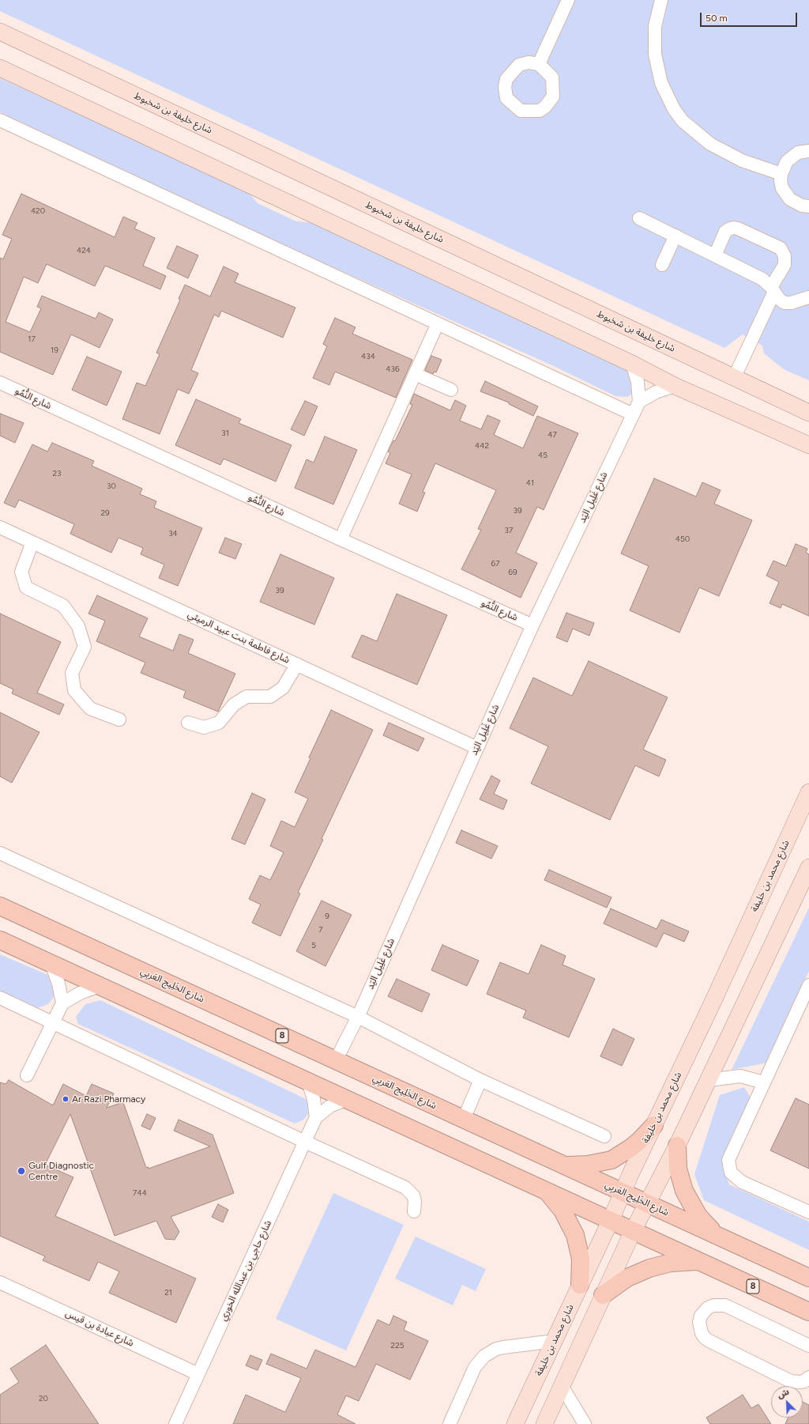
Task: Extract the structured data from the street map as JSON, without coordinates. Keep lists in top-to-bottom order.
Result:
{
  "streets": {
    "highway": ["شارع الخَلِيج العَربِي", "8"],
    "main road": ["شارع خليفة بن شخبوط", "شارع محمد بن خليفة"],
    "street": [
      "شارع النُّمُو",
      "شارع غَلِيل اليَد",
      "شارع فاطمة بنت عبيد الرميثي",
      "شارع حاجي بن عبدالله الخوري",
      "شارع عبادة بن قيس"
    ]
  },
  "crossings": [
    ["شارع النُّمُو", "شارع غَلِيل اليَد"],
    ["شارع غَلِيل اليَد", "شارع فاطمة بنت عبيد الرميثي"],
    ["شارع غَلِيل اليَد", "شارع الخَلِيج العَربِي"],
    ["شارع محمد بن خليفة", "شارع الخَلِيج العَربِي"],
    ["شارع محمد بن خليفة", "8"],
    ["8", "شارع حاجي بن عبدالله الخوري"],
    ["شارع حاجي بن عبدالله الخوري", "شارع عبادة بن قيس"]
  ],
  "places": ["Ar Razi Pharmacy", "Gulf Diagnostic Centre"],
  "house_numbers": [
    "420",
    "424",
    "17",
    "19",
    "434",
    "436",
    "31",
    "47",
    "442",
    "45",
    "23",
    "41",
    "30",
    "39",
    "29",
    "37",
    "34",
    "450",
    "67",
    "69",
    "39",
    "9",
    "7",
    "5",
    "744",
    "21",
    "225",
    "20"
  ],
  "scale_bar": "50 m",
  "north": "top left"
}
